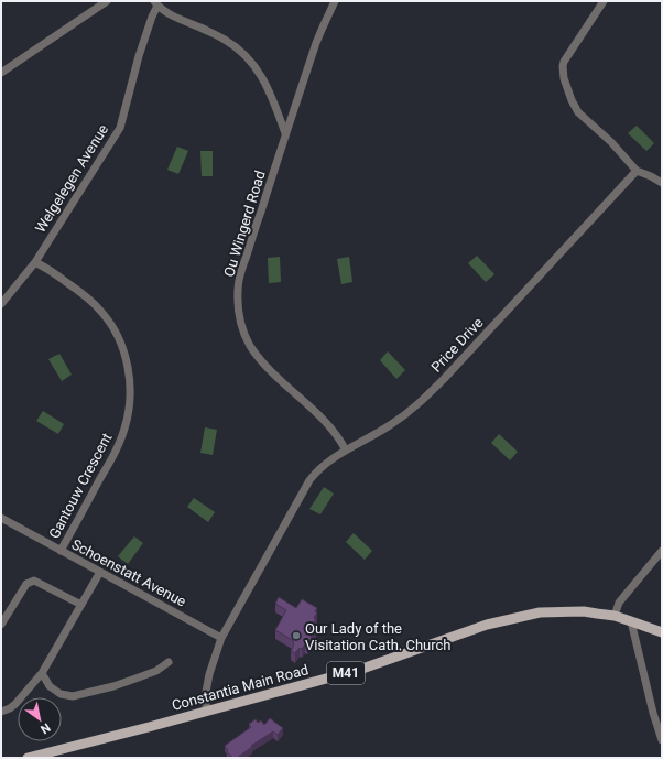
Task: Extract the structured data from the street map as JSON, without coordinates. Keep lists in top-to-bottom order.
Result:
{
  "streets": {
    "main road": ["M41", "Constantia Main Road"],
    "street": [
      "Welgelegen Avenue",
      "Ou Wingerd Road",
      "Price Drive",
      "Gantouw Crescent",
      "Schoenstatt Avenue"
    ]
  },
  "crossings": [
    ["Welgelegen Avenue", "Gantouw Crescent"],
    ["Ou Wingerd Road", "Price Drive"],
    ["Price Drive", "Schoenstatt Avenue"],
    ["Price Drive", "Constantia Main Road"],
    ["Gantouw Crescent", "Schoenstatt Avenue"]
  ],
  "places": ["Our Lady of the Visitation Cath. Church"],
  "north": "bottom right"
}
